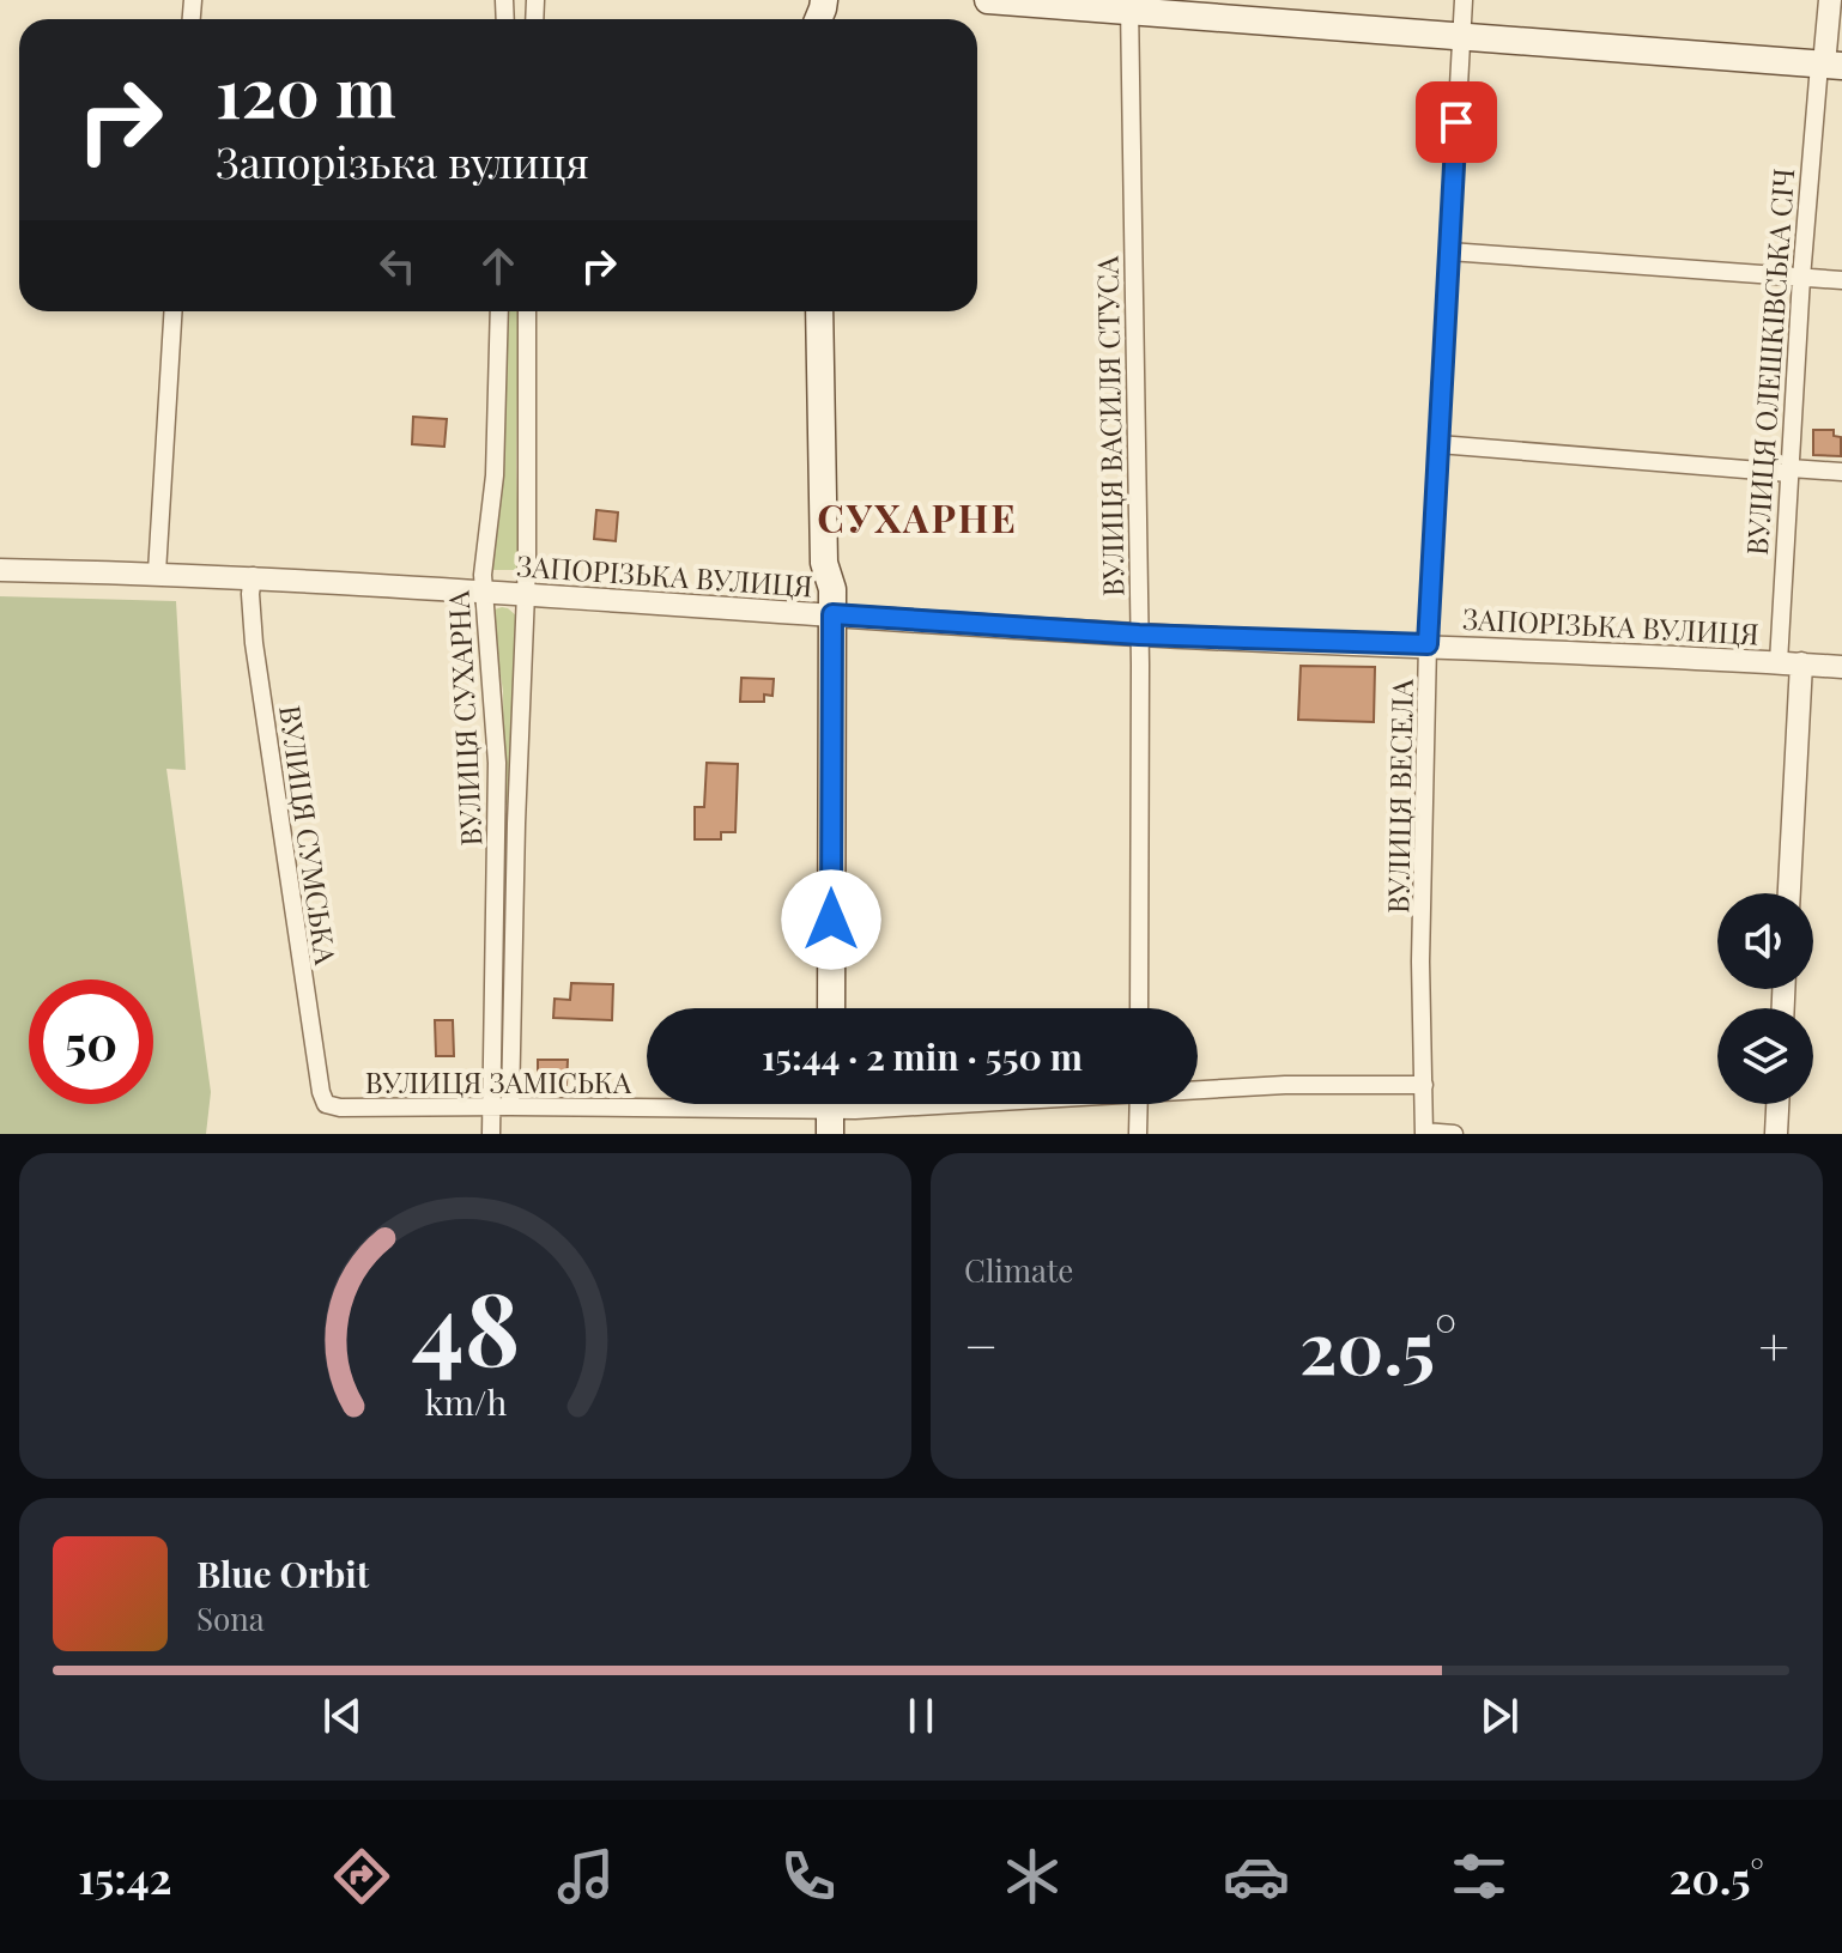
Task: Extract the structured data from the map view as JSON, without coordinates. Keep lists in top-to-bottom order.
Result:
{
  "streets": {
    "street": [
      "ВУЛИЦЯ ОЛЕШКІВСЬКА СІЧ",
      "ВУЛИЦЯ ВАСИЛЯ СТУСА",
      "ЗАПОРІЗЬКА ВУЛИЦЯ",
      "ВУЛИЦЯ СУХАРНА",
      "ВУЛИЦЯ ВЕСЕЛА",
      "ВУЛИЦЯ СУМСЬКА",
      "ВУЛИЦЯ ЗАМІСЬКА"
    ]
  },
  "crossings": [
    ["ВУЛИЦЯ ОЛЕШКІВСЬКА СІЧ", "ЗАПОРІЗЬКА ВУЛИЦЯ"],
    ["ВУЛИЦЯ ВАСИЛЯ СТУСА", "ЗАПОРІЗЬКА ВУЛИЦЯ"],
    ["ЗАПОРІЗЬКА ВУЛИЦЯ", "ВУЛИЦЯ СУХАРНА"],
    ["ЗАПОРІЗЬКА ВУЛИЦЯ", "ВУЛИЦЯ ВЕСЕЛА"],
    ["ЗАПОРІЗЬКА ВУЛИЦЯ", "ВУЛИЦЯ СУМСЬКА"],
    ["ВУЛИЦЯ СУХАРНА", "ВУЛИЦЯ ЗАМІСЬКА"],
    ["ВУЛИЦЯ ВЕСЕЛА", "ВУЛИЦЯ ЗАМІСЬКА"],
    ["ВУЛИЦЯ СУМСЬКА", "ВУЛИЦЯ ЗАМІСЬКА"]
  ],
  "districts": ["СУХАРНЕ"],
  "page": {
    "turn": ["120 m", "Запорізька вулиця"],
    "limit": "50",
    "trip": "15:44 · 2 min · 550 m",
    "tile": "Climate",
    "heat": ["−", "20.5°", "+"],
    "song": ["Blue Orbit", "Sona"],
    "tabs": ["15:42", "20.5°"],
    "gauge": ["48", "km/h"]
  }
}
